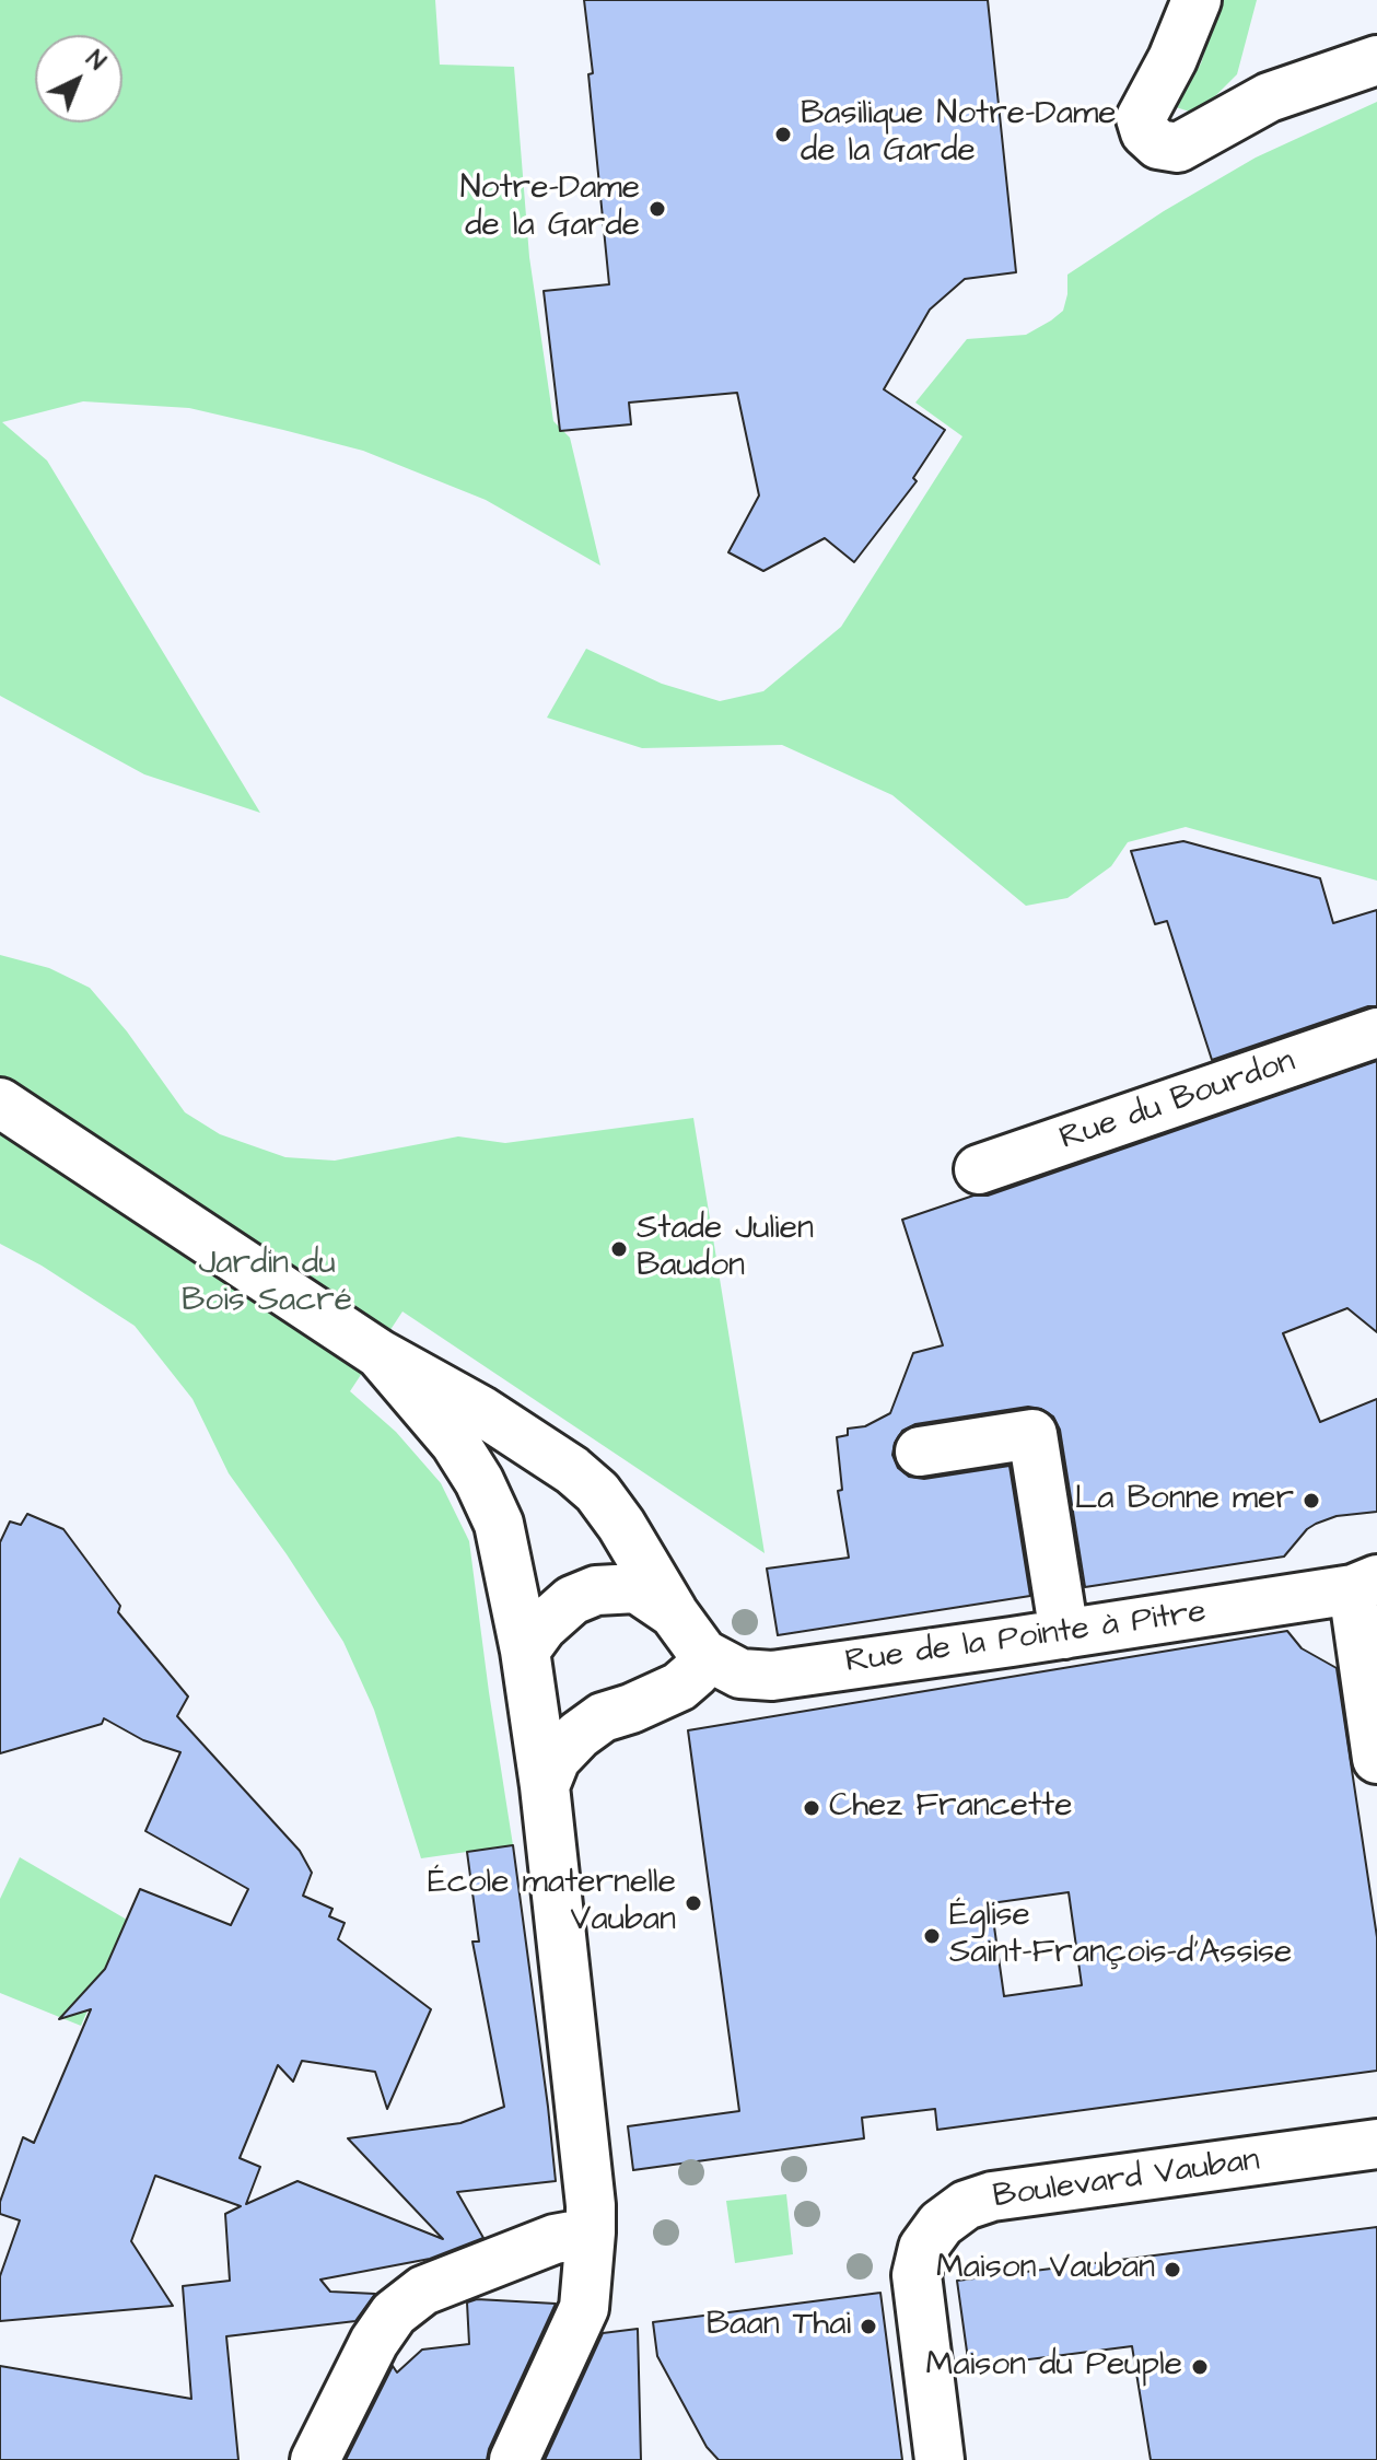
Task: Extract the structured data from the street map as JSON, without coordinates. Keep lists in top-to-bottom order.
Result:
{
  "streets": {
    "street": ["Rue du Bourdon", "Rue de la Pointe à Pitre", "Boulevard Vauban"]
  },
  "parks": ["Jardin du Bois Sacré"],
  "places": [
    "Basilique Notre-Dame de la Garde",
    "Notre-Dame de la Garde",
    "Stade Julien Baudon",
    "La Bonne mer",
    "Chez Francette",
    "École maternelle Vauban",
    "Église Saint-François-d'Assise",
    "Maison Vauban",
    "Baan Thai",
    "Maison du Peuple"
  ],
  "north": "top right"
}
